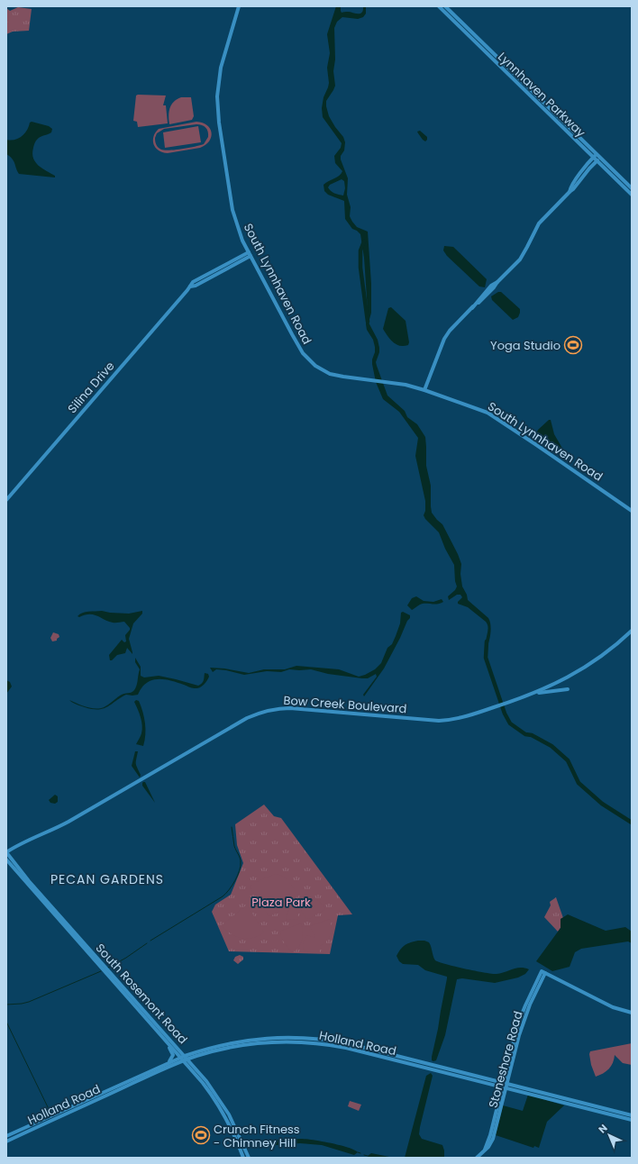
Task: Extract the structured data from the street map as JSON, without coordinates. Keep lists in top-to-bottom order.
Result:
{
  "streets": {
    "main road": [
      "Lynnhaven Parkway",
      "South Lynnhaven Road",
      "Silina Drive",
      "Bow Creek Boulevard",
      "South Rosemont Road",
      "Holland Road",
      "Stoneshore Road"
    ]
  },
  "crossings": [
    ["South Lynnhaven Road", "Silina Drive"],
    ["Bow Creek Boulevard", "South Rosemont Road"],
    ["South Rosemont Road", "Holland Road"],
    ["Holland Road", "Stoneshore Road"]
  ],
  "districts": ["PECAN GARDENS"],
  "parks": ["Plaza Park"],
  "places": {
    "sports": ["Yoga Studio", "Crunch Fitness - Chimney Hill"]
  },
  "north": "top left"
}
